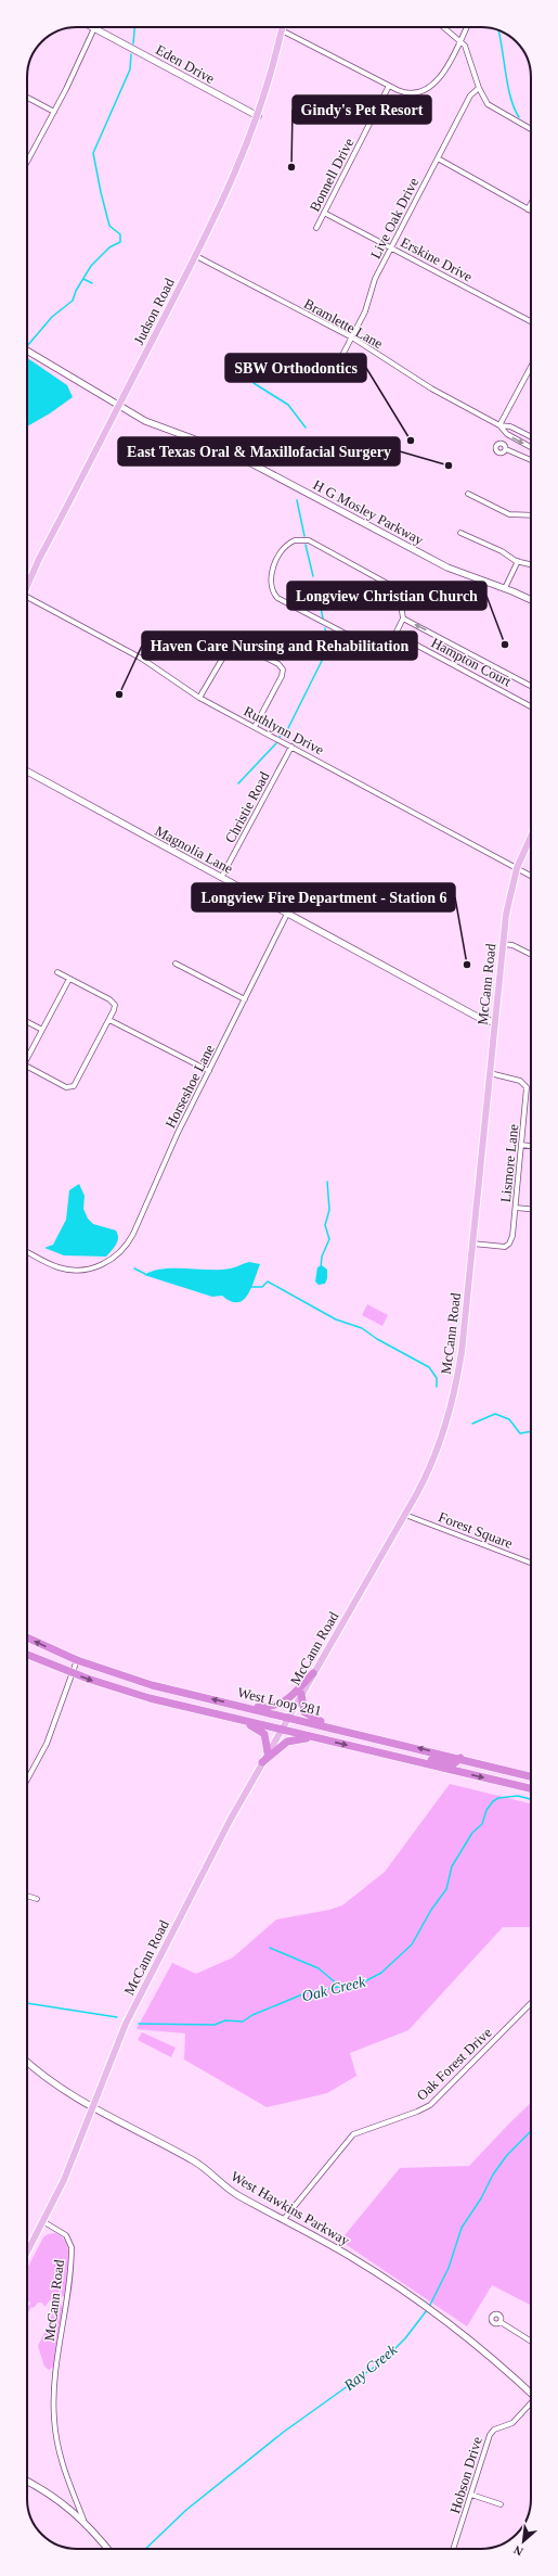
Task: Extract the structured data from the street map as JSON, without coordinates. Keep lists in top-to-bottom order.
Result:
{
  "streets": {
    "highway": ["West Loop 281"],
    "main road": [
      "Eden Drive",
      "Judson Road",
      "H G Mosley Parkway",
      "Magnolia Lane",
      "McCann Road",
      "West Hawkins Parkway"
    ],
    "street": [
      "Bonnell Drive",
      "Live Oak Drive",
      "Erskine Drive",
      "Bramlette Lane",
      "Hampton Court",
      "Ruthlynn Drive",
      "Christie Road",
      "Horseshoe Lane",
      "Lismore Lane",
      "Forest Square",
      "Oak Forest Drive",
      "Hobson Drive"
    ]
  },
  "crossings": [
    ["Eden Drive", "Judson Road"],
    ["Bonnell Drive", "Erskine Drive"],
    ["Live Oak Drive", "Erskine Drive"],
    ["Live Oak Drive", "Bramlette Lane"],
    ["Judson Road", "Bramlette Lane"],
    ["Judson Road", "H G Mosley Parkway"],
    ["Ruthlynn Drive", "Christie Road"],
    ["Ruthlynn Drive", "McCann Road"],
    ["Christie Road", "Magnolia Lane"],
    ["Magnolia Lane", "McCann Road"],
    ["Magnolia Lane", "Horseshoe Lane"],
    ["McCann Road", "Lismore Lane"],
    ["McCann Road", "Forest Square"],
    ["McCann Road", "West Loop 281"],
    ["McCann Road", "West Hawkins Parkway"],
    ["Oak Forest Drive", "West Hawkins Parkway"]
  ],
  "water": ["Oak Creek", "Ray Creek"],
  "places": [
    "Gindy's Pet Resort",
    "SBW Orthodontics",
    "East Texas Oral & Maxillofacial Surgery",
    "Longview Christian Church",
    "Haven Care Nursing and Rehabilitation",
    "Longview Fire Department - Station 6"
  ],
  "north": "bottom left"
}
